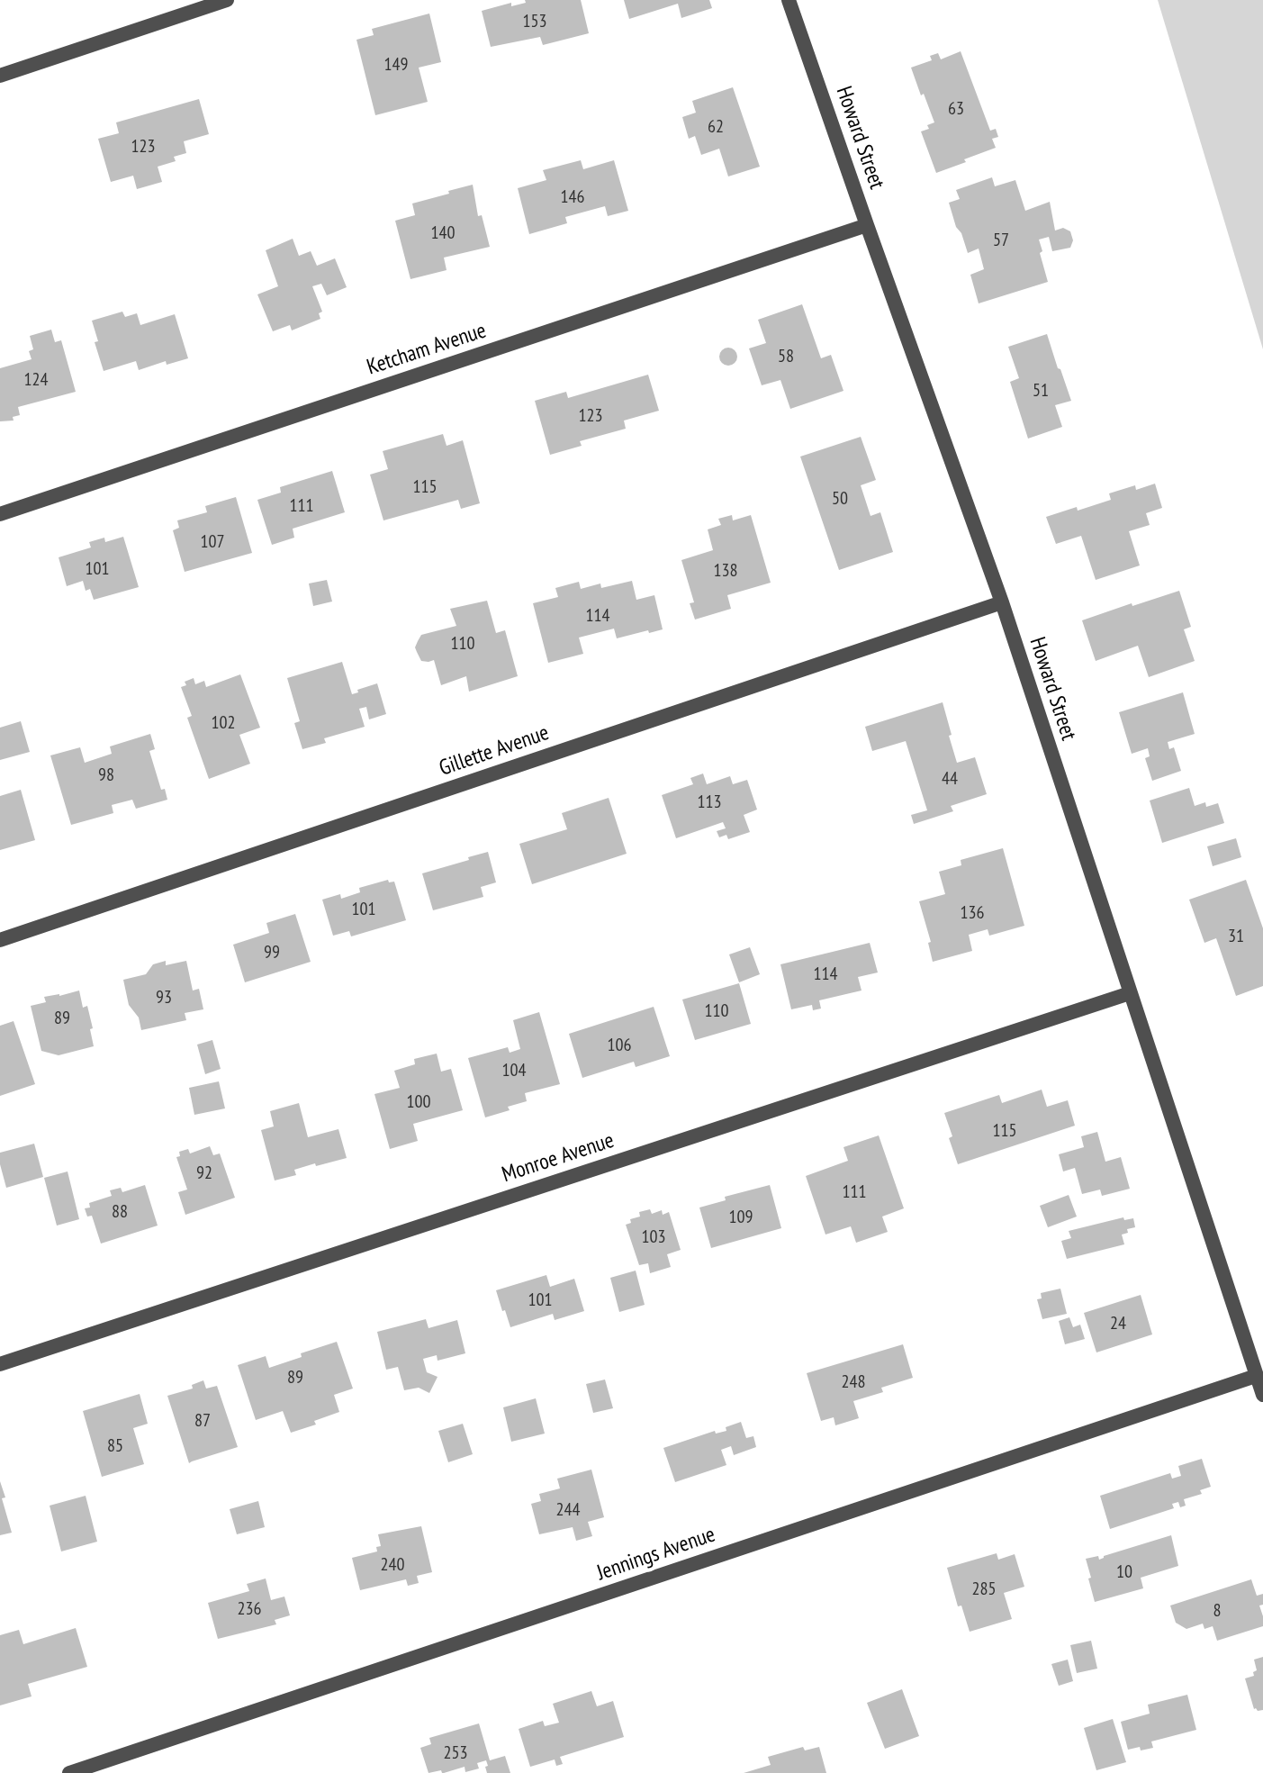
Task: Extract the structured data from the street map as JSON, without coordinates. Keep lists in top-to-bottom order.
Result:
{
  "streets": {
    "street": [
      "Howard Street",
      "Ketcham Avenue",
      "Gillette Avenue",
      "Monroe Avenue",
      "Jennings Avenue"
    ]
  },
  "crossings": [
    ["Howard Street", "Ketcham Avenue"],
    ["Howard Street", "Gillette Avenue"],
    ["Howard Street", "Monroe Avenue"],
    ["Howard Street", "Jennings Avenue"]
  ],
  "house_numbers": [
    "153",
    "149",
    "63",
    "62",
    "123",
    "146",
    "140",
    "57",
    "58",
    "124",
    "51",
    "123",
    "115",
    "50",
    "111",
    "107",
    "101",
    "138",
    "114",
    "110",
    "102",
    "98",
    "44",
    "113",
    "101",
    "136",
    "31",
    "99",
    "114",
    "93",
    "110",
    "89",
    "106",
    "104",
    "100",
    "115",
    "92",
    "111",
    "88",
    "109",
    "103",
    "101",
    "24",
    "89",
    "248",
    "87",
    "85",
    "244",
    "240",
    "10",
    "285",
    "236",
    "8",
    "253"
  ]
}
